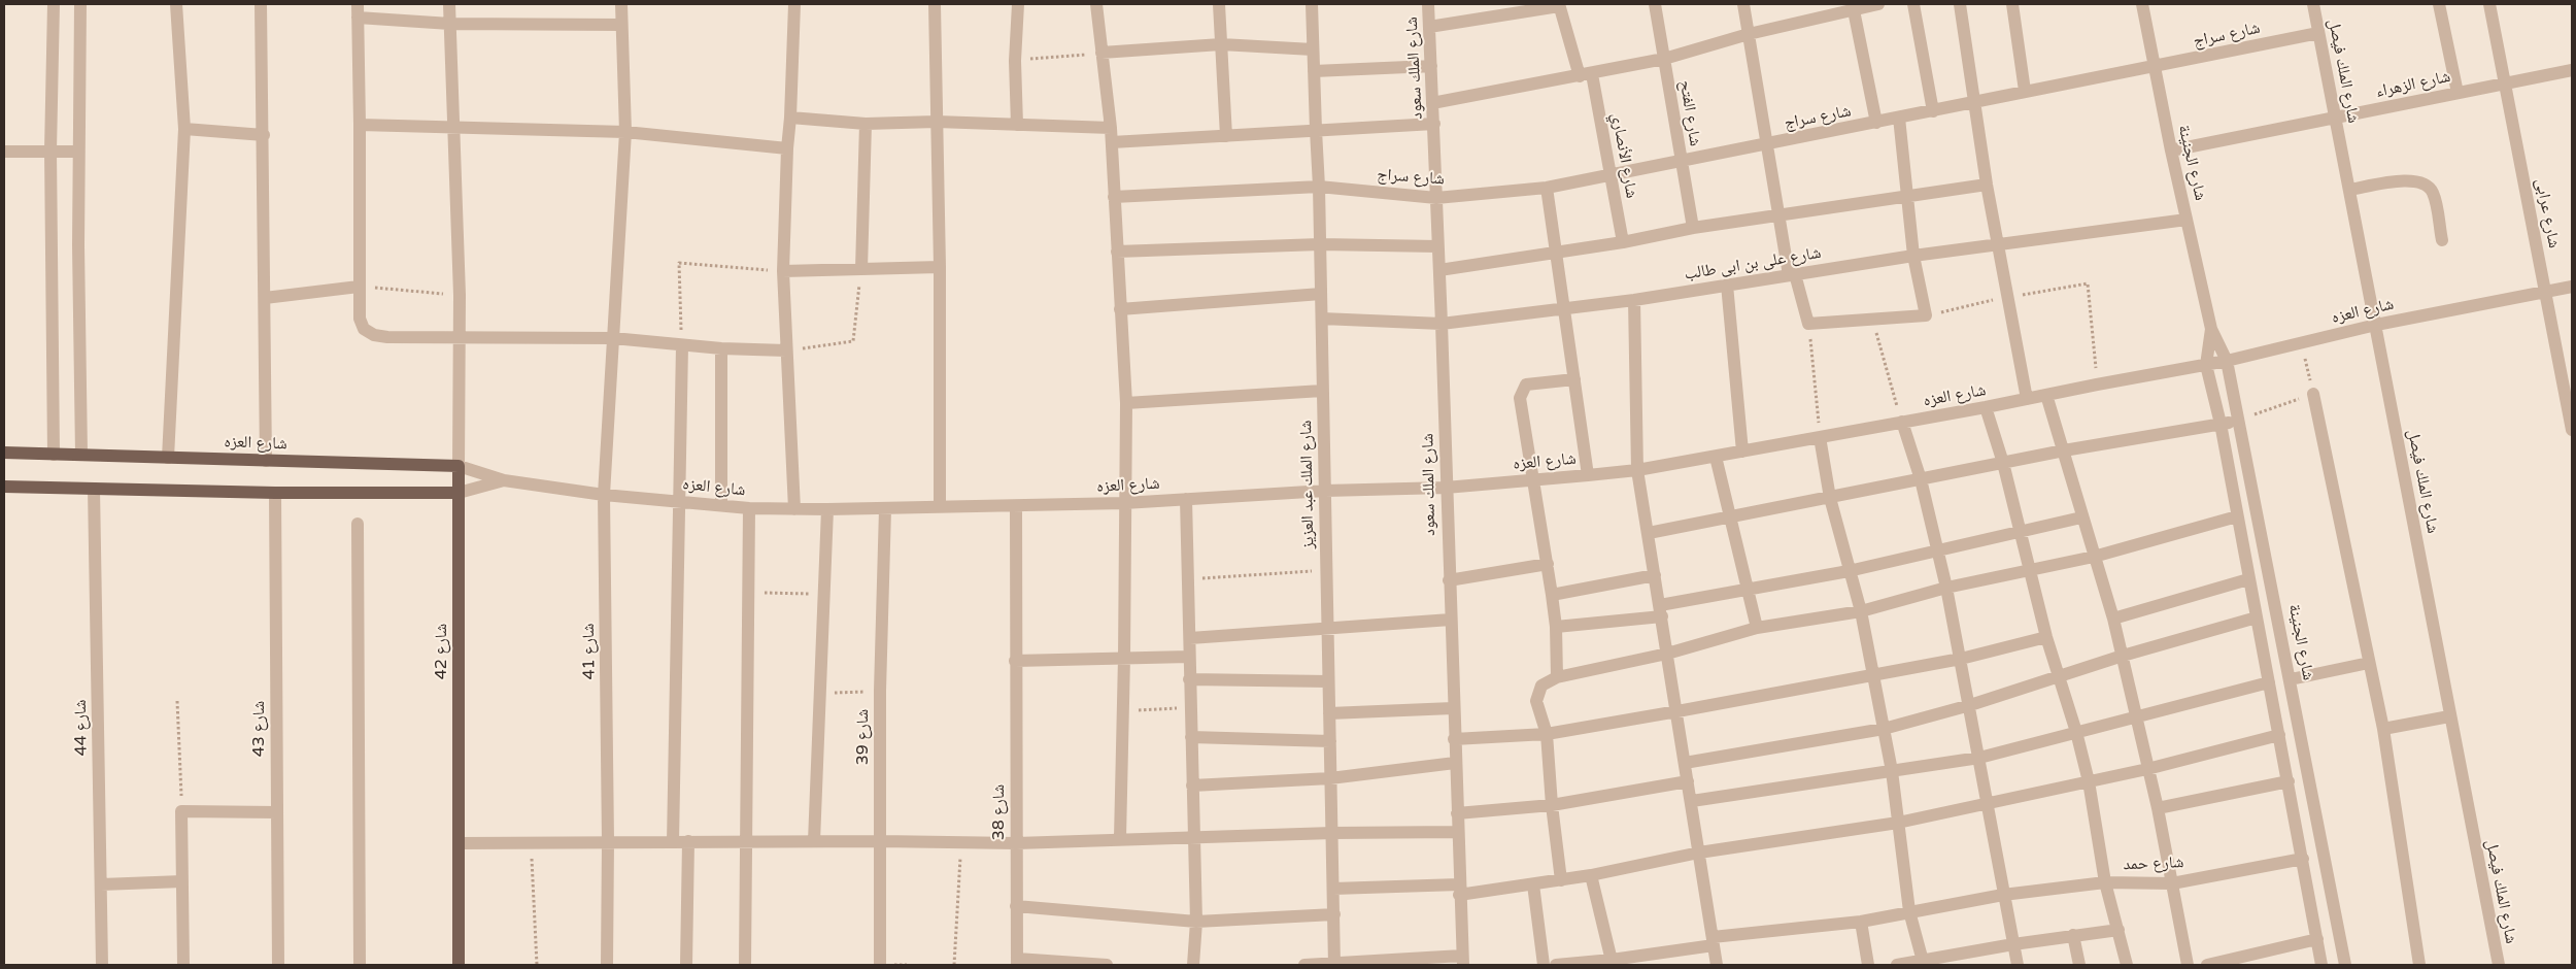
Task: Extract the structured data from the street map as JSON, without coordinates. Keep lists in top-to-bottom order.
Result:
{
  "streets": {
    "main road": ["شارع العزه", "شارع 42"],
    "street": [
      "شارع سراج",
      "شارع الملك سعود",
      "شارع الملك فيصل",
      "شارع الزهراء",
      "شارع الفتح",
      "شارع الأنصاري",
      "شارع الجنينة",
      "شارع عرابى",
      "شارع على بن ابى طالب",
      "شارع الملك عبد العزيز",
      "شارع 41",
      "شارع 44",
      "شارع 43",
      "شارع 39",
      "شارع 38",
      "شارع حمد"
    ]
  },
  "crossings": [
    ["شارع سراج", "شارع الملك سعود"],
    ["شارع سراج", "شارع الملك فيصل"],
    ["شارع سراج", "شارع الفتح"],
    ["شارع سراج", "شارع الأنصاري"],
    ["شارع سراج", "شارع الجنينة"],
    ["شارع سراج", "شارع الملك عبد العزيز"],
    ["شارع الملك سعود", "شارع على بن ابى طالب"],
    ["شارع الملك سعود", "شارع العزه"],
    ["شارع الملك فيصل", "شارع الزهراء"],
    ["شارع الملك فيصل", "شارع العزه"],
    ["شارع الزهراء", "شارع الجنينة"],
    ["شارع الزهراء", "شارع عرابى"],
    ["شارع الجنينة", "شارع على بن ابى طالب"],
    ["شارع الجنينة", "شارع العزه"],
    ["شارع الجنينة", "شارع حمد"],
    ["شارع عرابى", "شارع العزه"],
    ["شارع على بن ابى طالب", "شارع الملك عبد العزيز"],
    ["شارع العزه", "شارع الملك عبد العزيز"],
    ["شارع العزه", "شارع 42"],
    ["شارع العزه", "شارع 41"],
    ["شارع العزه", "شارع 44"],
    ["شارع العزه", "شارع 43"],
    ["شارع العزه", "شارع 39"],
    ["شارع العزه", "شارع 38"]
  ]
}
